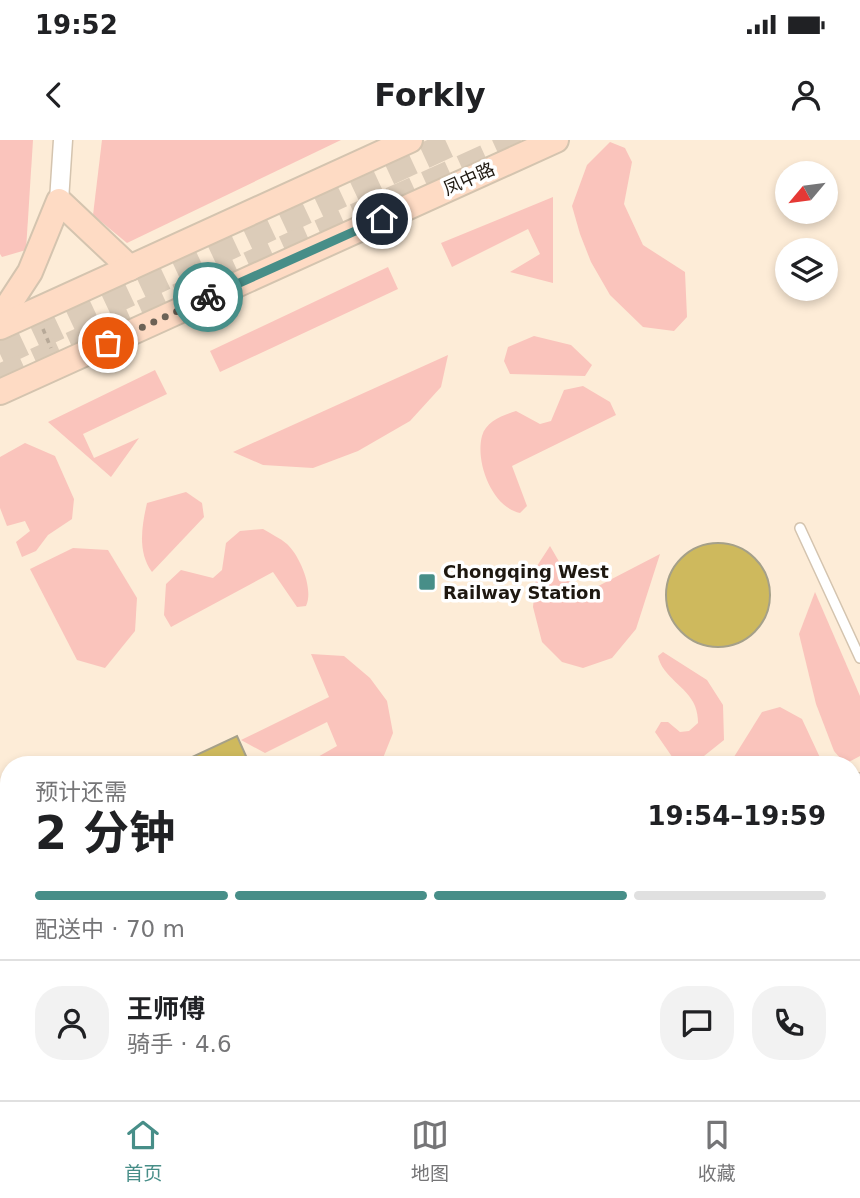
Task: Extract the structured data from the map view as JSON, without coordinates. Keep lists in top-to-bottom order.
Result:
{
  "streets": {
    "main road": ["凤中路"]
  },
  "places": {
    "transit": ["Chongqing West Railway Station"]
  },
  "north": "bottom left",
  "page": {
    "status": "19:52",
    "header": "Forkly",
    "heading": ["2 分钟", "预计还需", "19:54–19:59"],
    "panel": ["王师傅", "骑手 · 4.6"],
    "bar": "配送中 · 70 m",
    "tabs": ["首页", "地图", "收藏"]
  }
}
